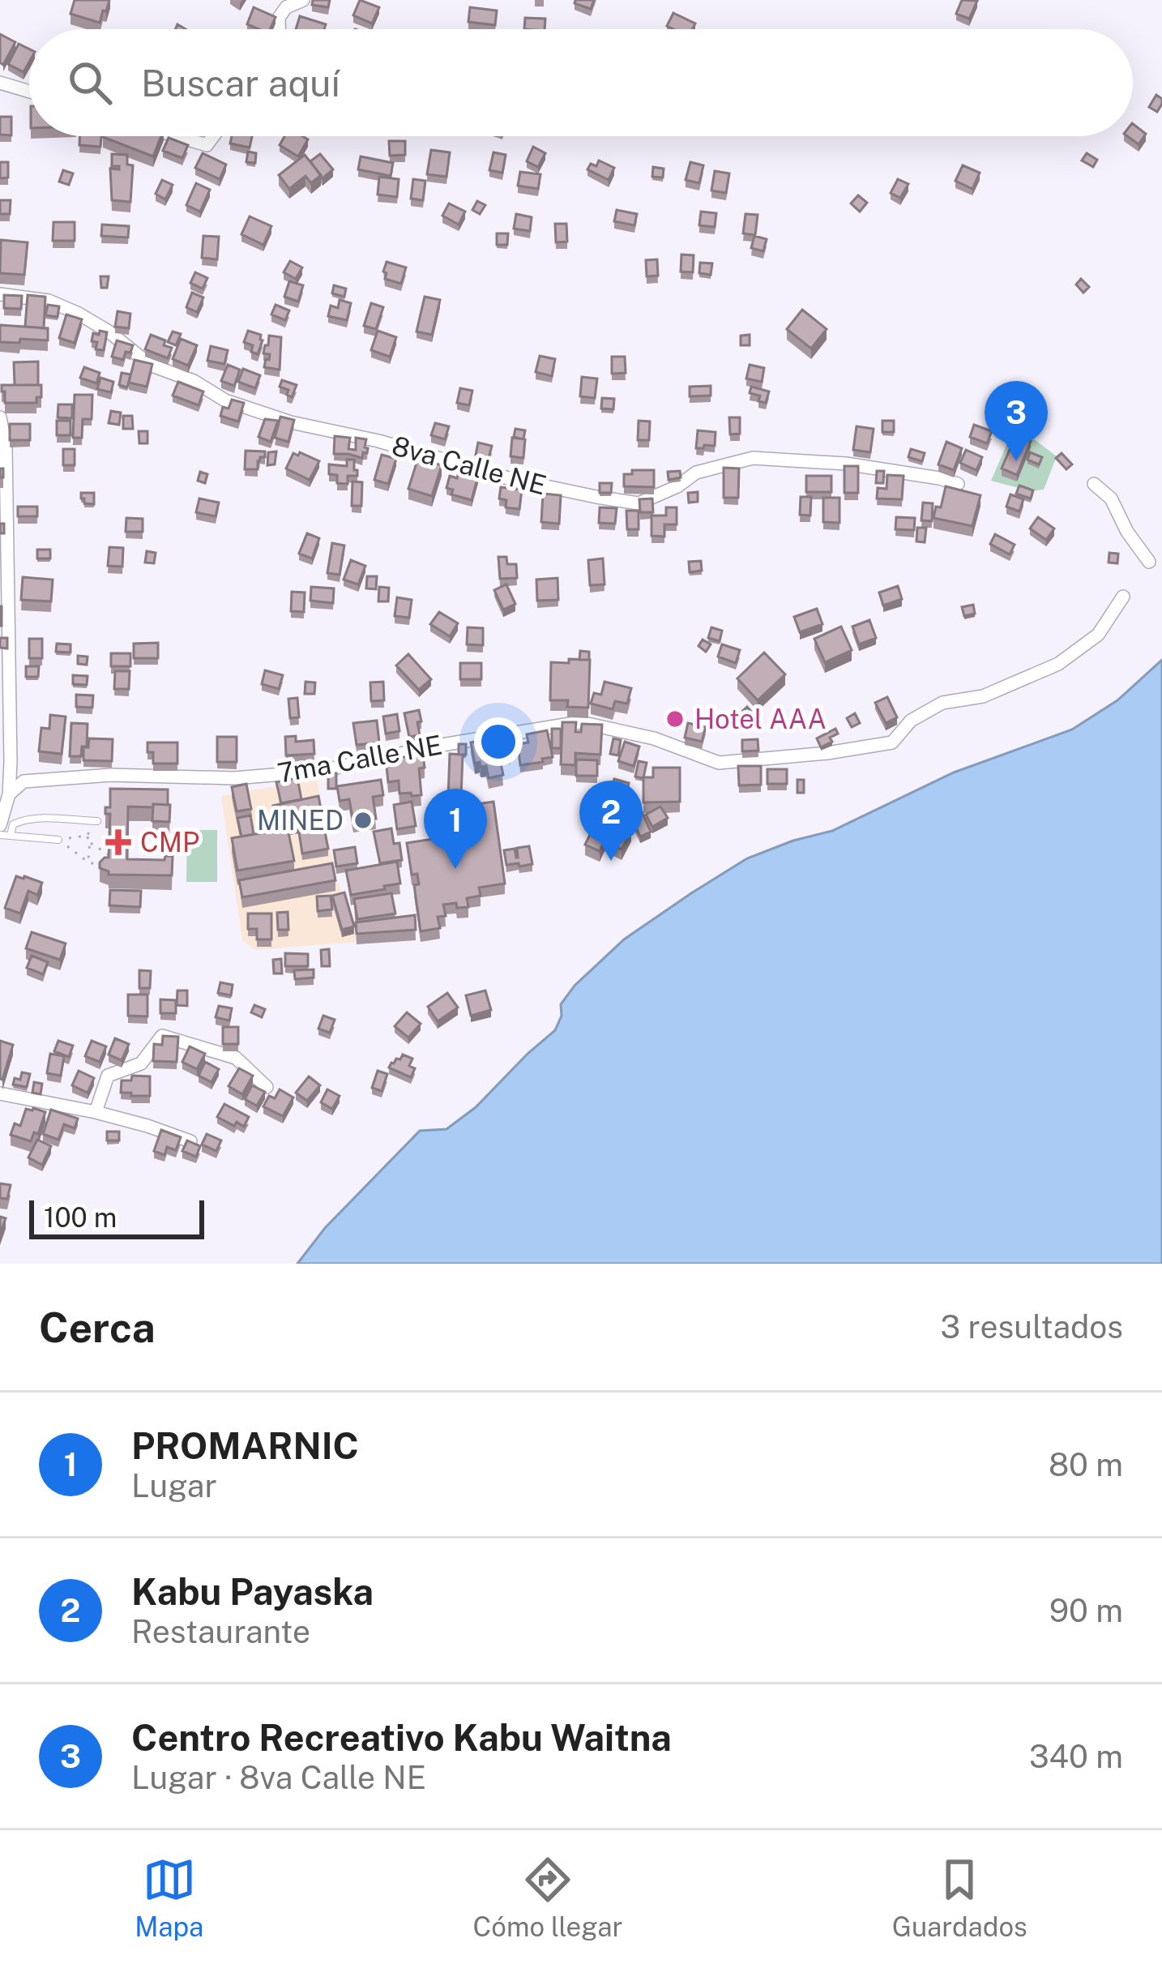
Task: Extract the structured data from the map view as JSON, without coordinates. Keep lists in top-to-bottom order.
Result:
{
  "streets": {
    "street": ["8va Calle NE", "7ma Calle NE"]
  },
  "places": {
    "other": ["Hotel AAA", "MINED"],
    "health": ["CMP"]
  },
  "scale_bar": "100 m",
  "page": {
    "search": "Buscar aquí",
    "pins": ["3", "2", "1"],
    "scale": "100 m",
    "heading": ["Cerca", "3 resultados"],
    "list": [
      {
        "mark": "1",
        "name": "PROMARNIC",
        "note": "Lugar",
        "value": "80 m"
      },
      {
        "mark": "2",
        "name": "Kabu Payaska",
        "note": "Restaurante",
        "value": "90 m"
      },
      {
        "mark": "3",
        "name": "Centro Recreativo Kabu Waitna",
        "note": "Lugar · 8va Calle NE",
        "value": "340 m"
      }
    ],
    "nav": ["Mapa", "Cómo llegar", "Guardados"]
  }
}
